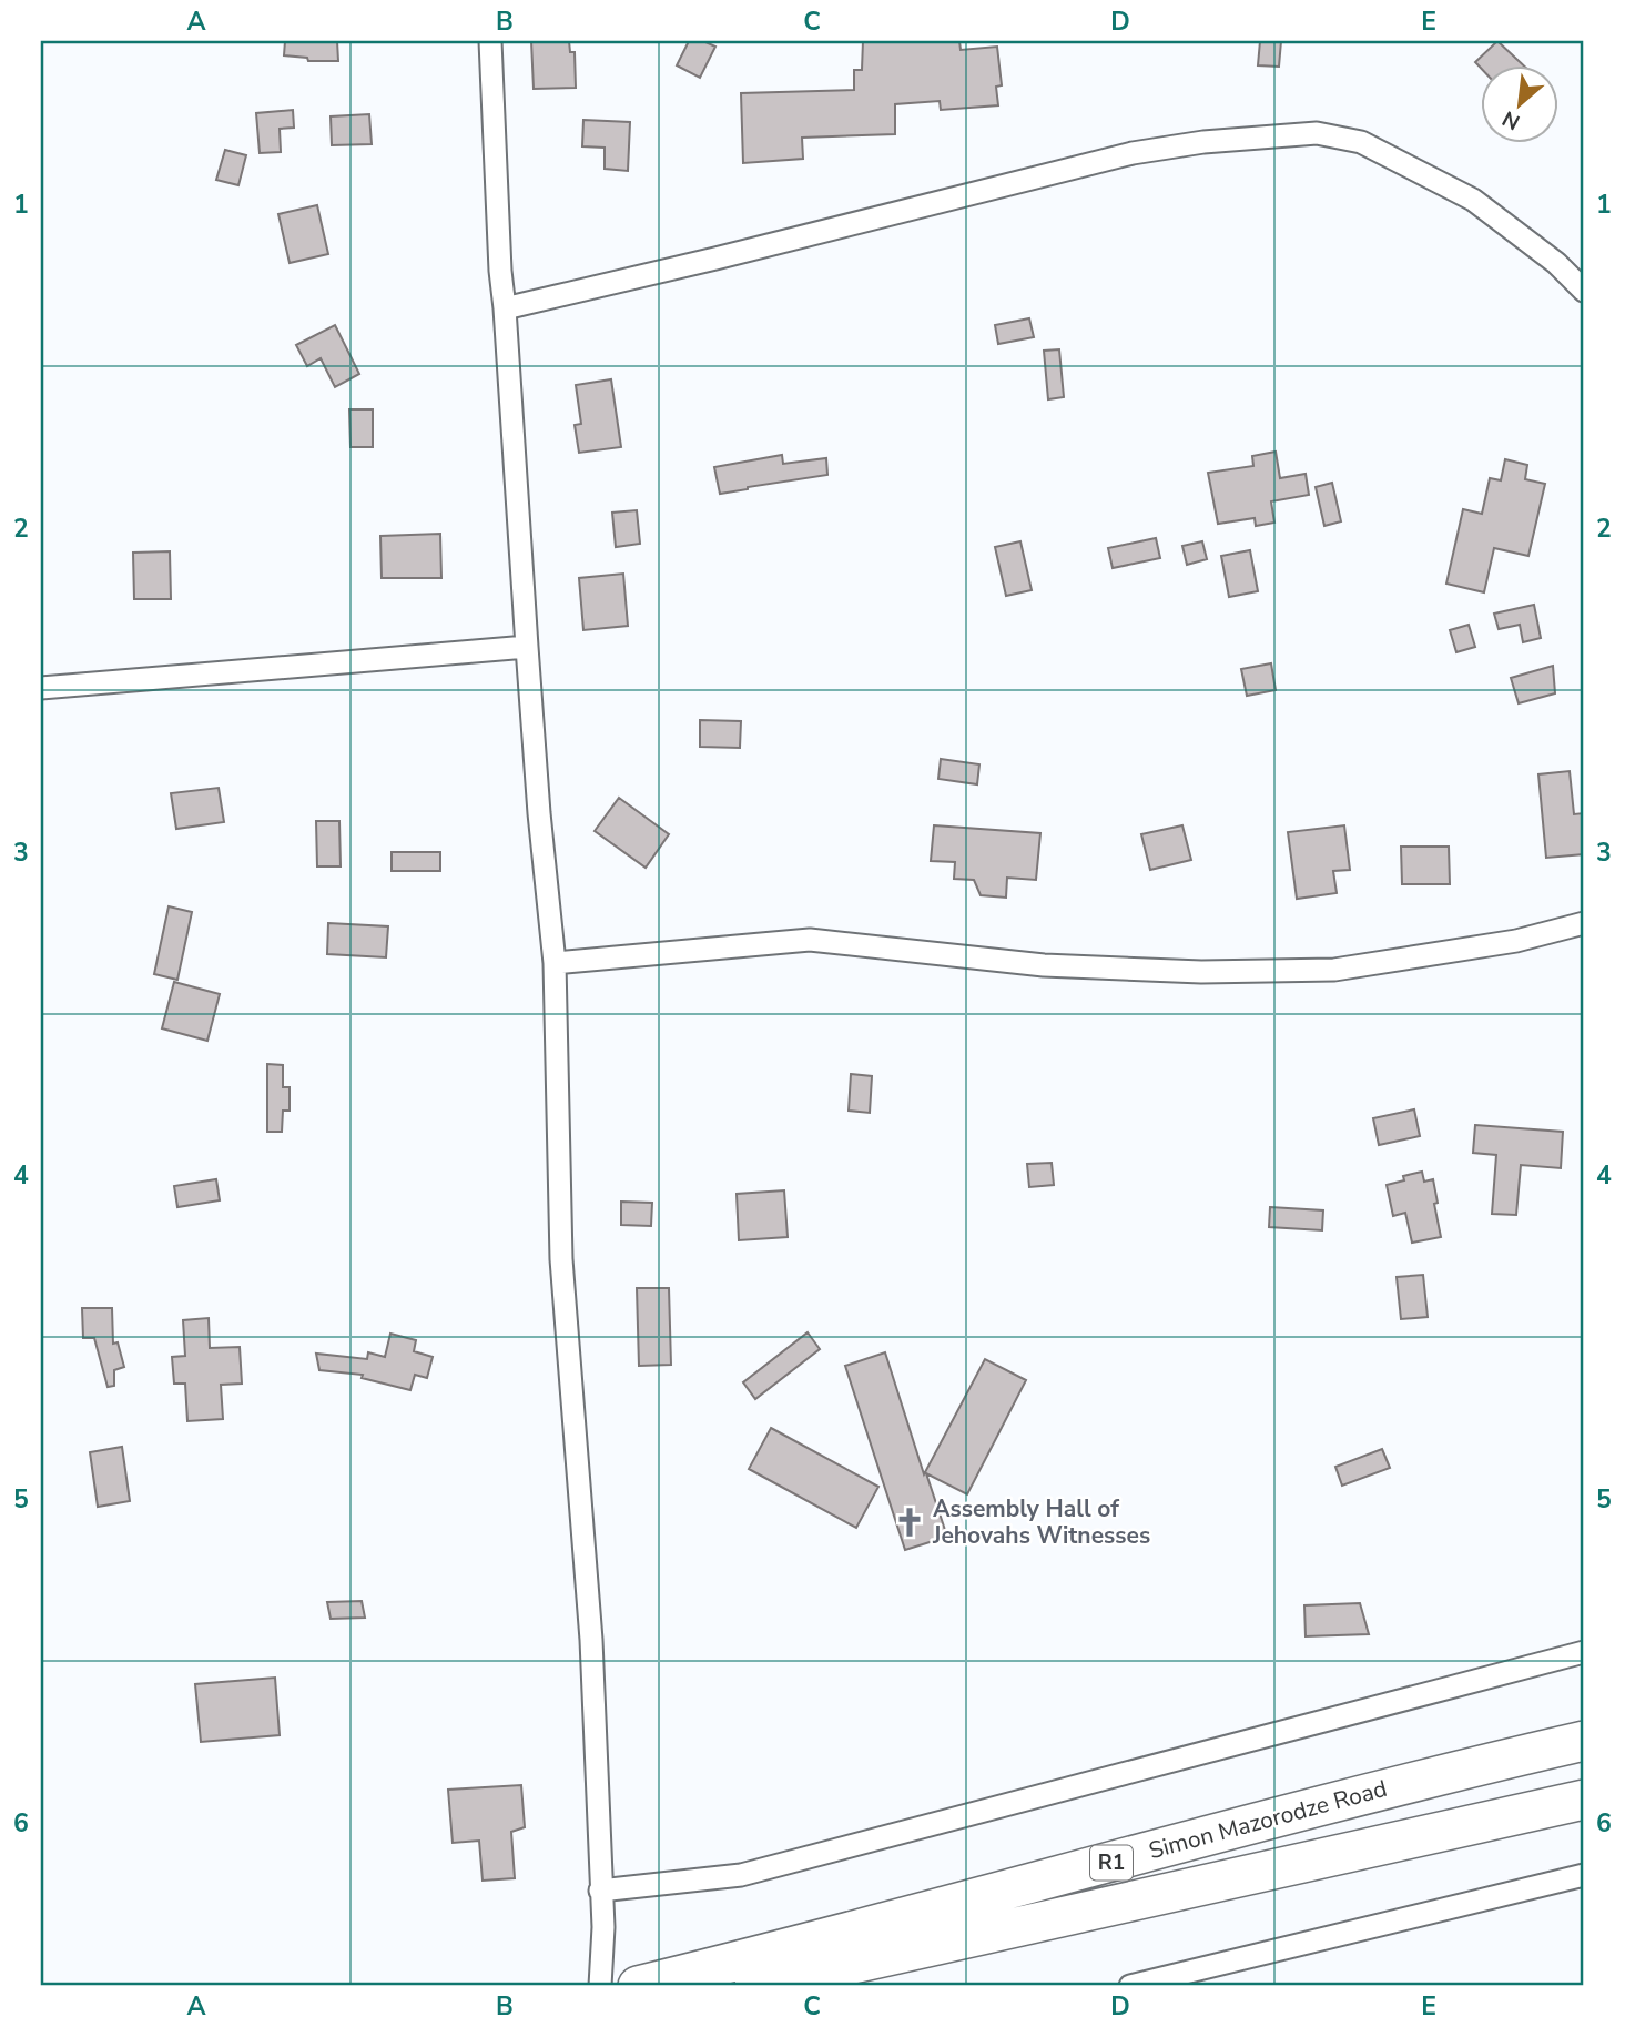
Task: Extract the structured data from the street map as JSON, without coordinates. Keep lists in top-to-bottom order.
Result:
{
  "streets": {
    "highway": ["Simon Mazorodze Road", "R1"]
  },
  "places": {
    "church": ["Assembly Hall of Jehovahs Witnesses"]
  },
  "north": "bottom left",
  "grid": {
    "columns": [
      "A",
      "B",
      "C",
      "D",
      "E"
    ],
    "rows": [
      "1",
      "2",
      "3",
      "4",
      "5",
      "6"
    ]
  }
}
